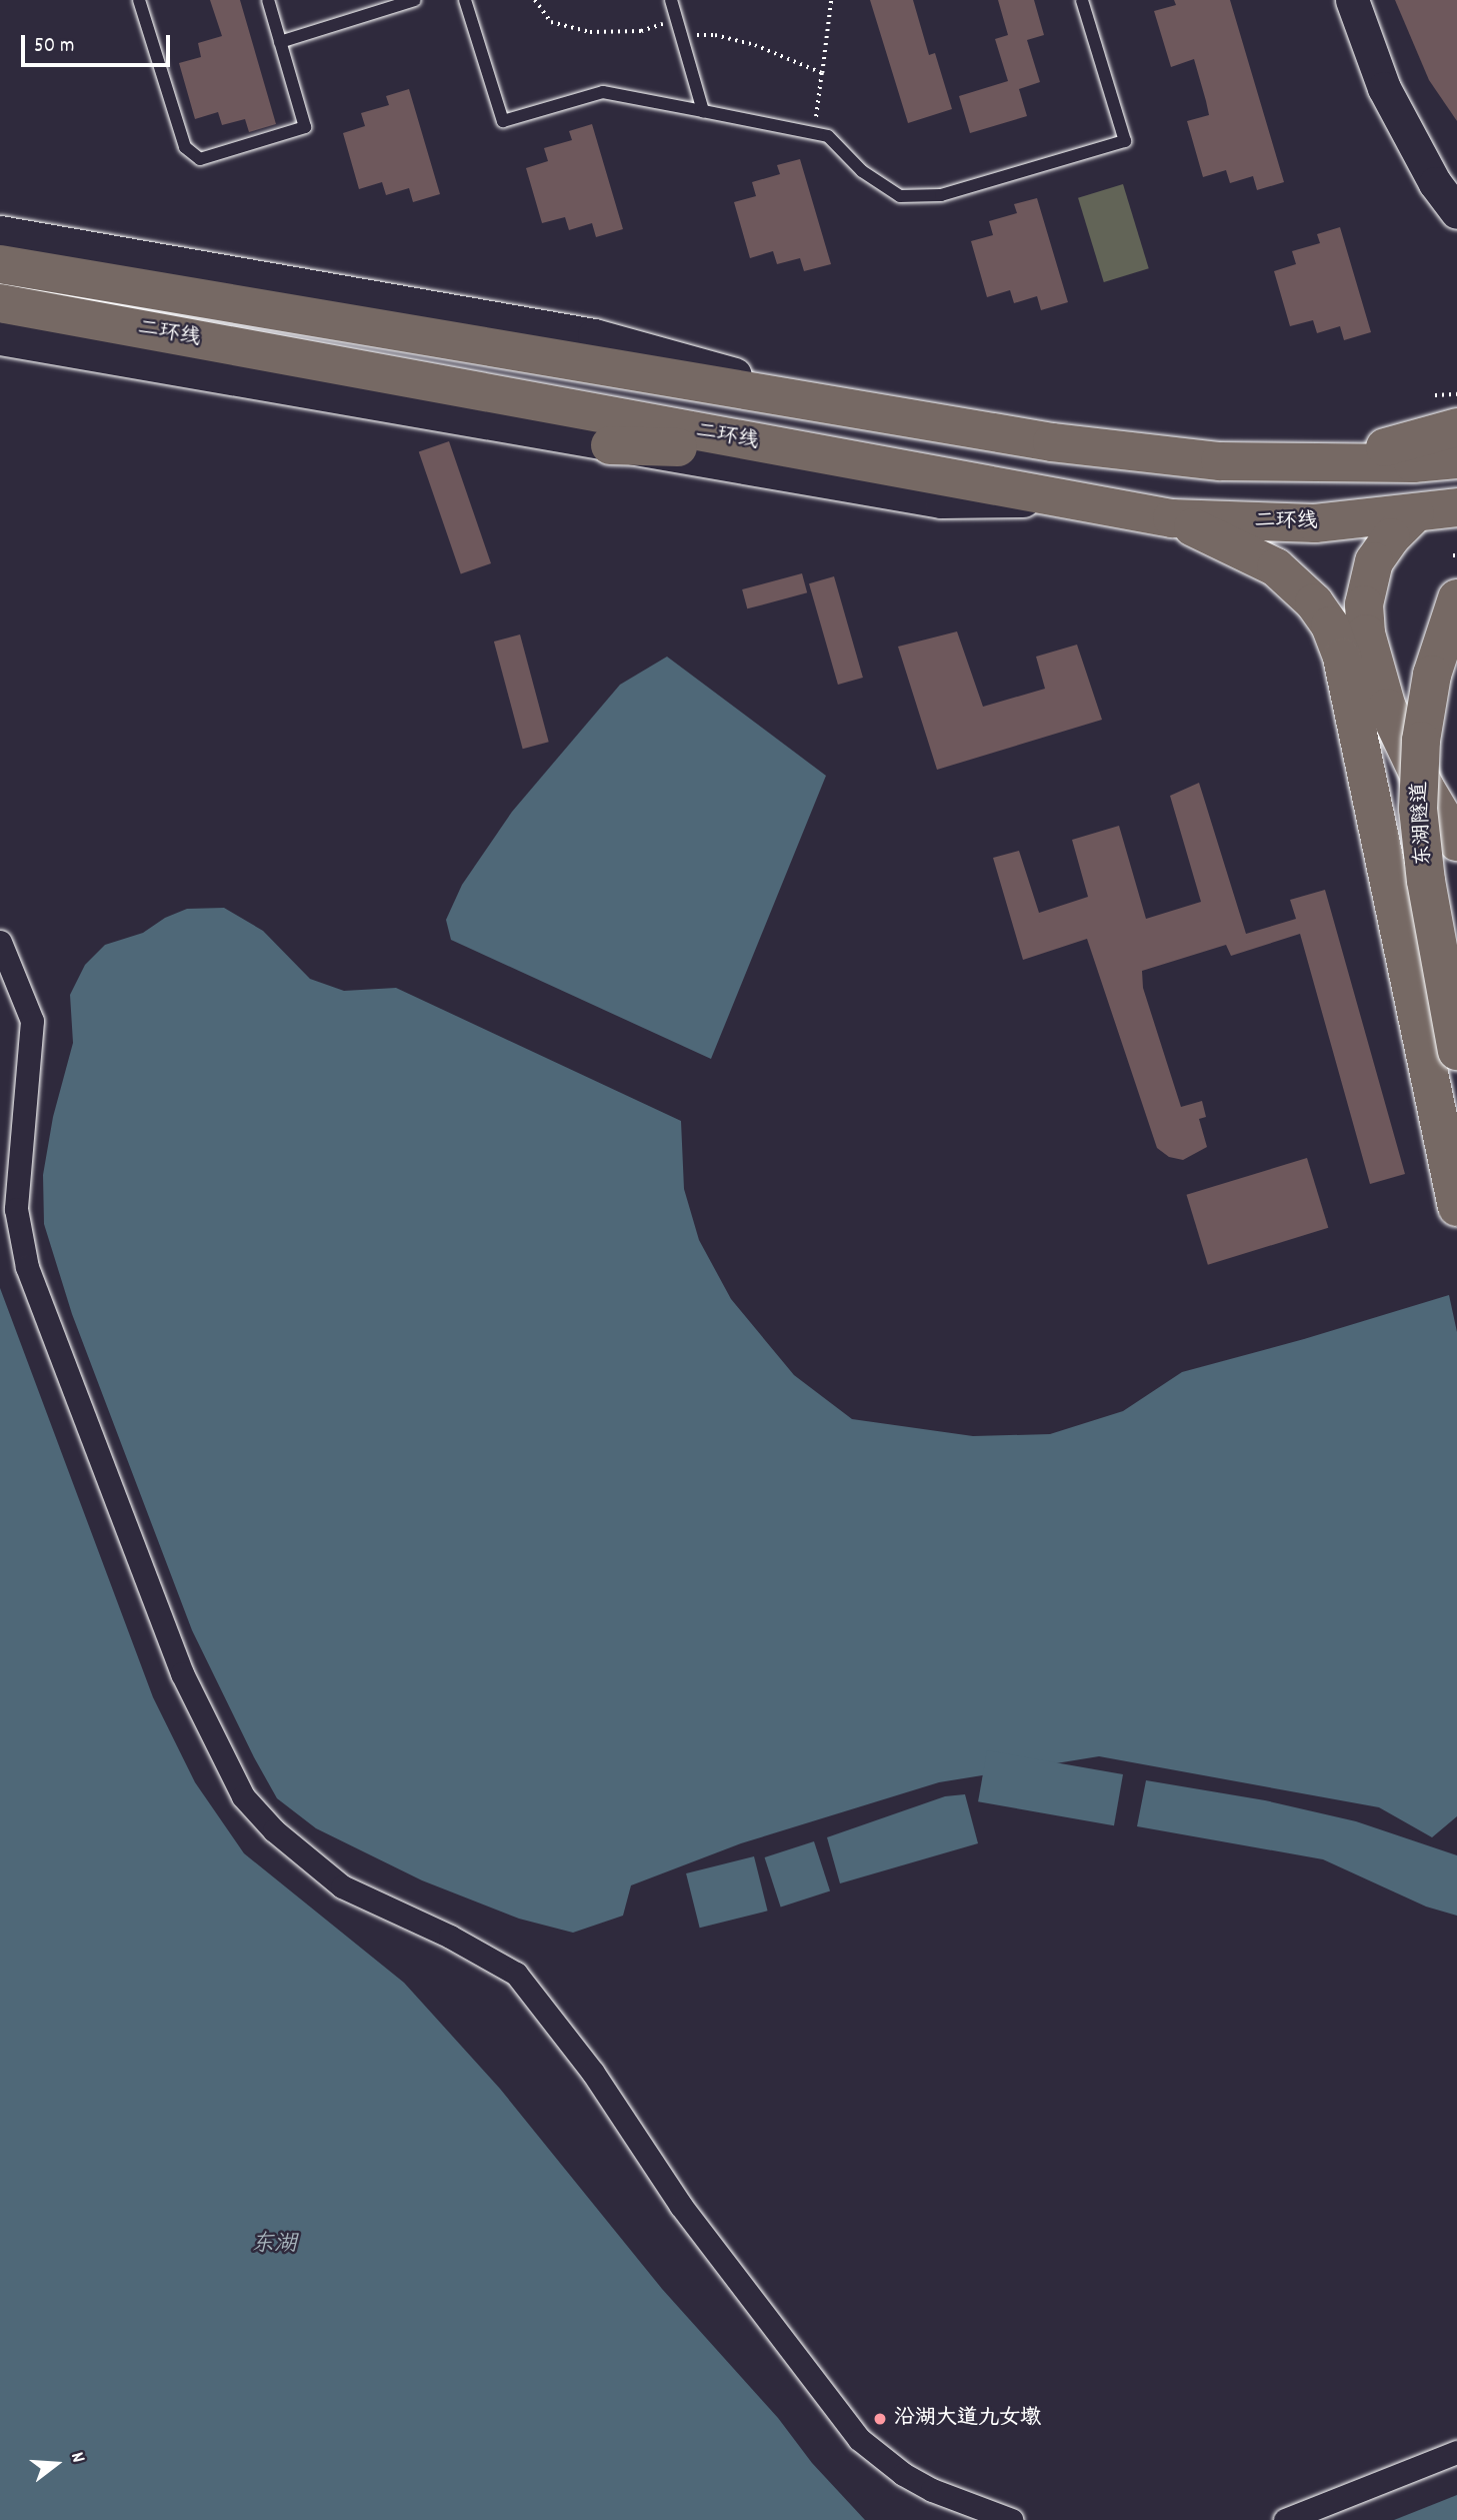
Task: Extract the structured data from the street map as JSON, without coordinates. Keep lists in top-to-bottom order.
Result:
{
  "streets": {
    "highway": ["二环线", "东湖隧道"]
  },
  "water": ["东湖"],
  "places": ["沿湖大道九女墩"],
  "scale_bar": "50 m",
  "north": "right"
}
